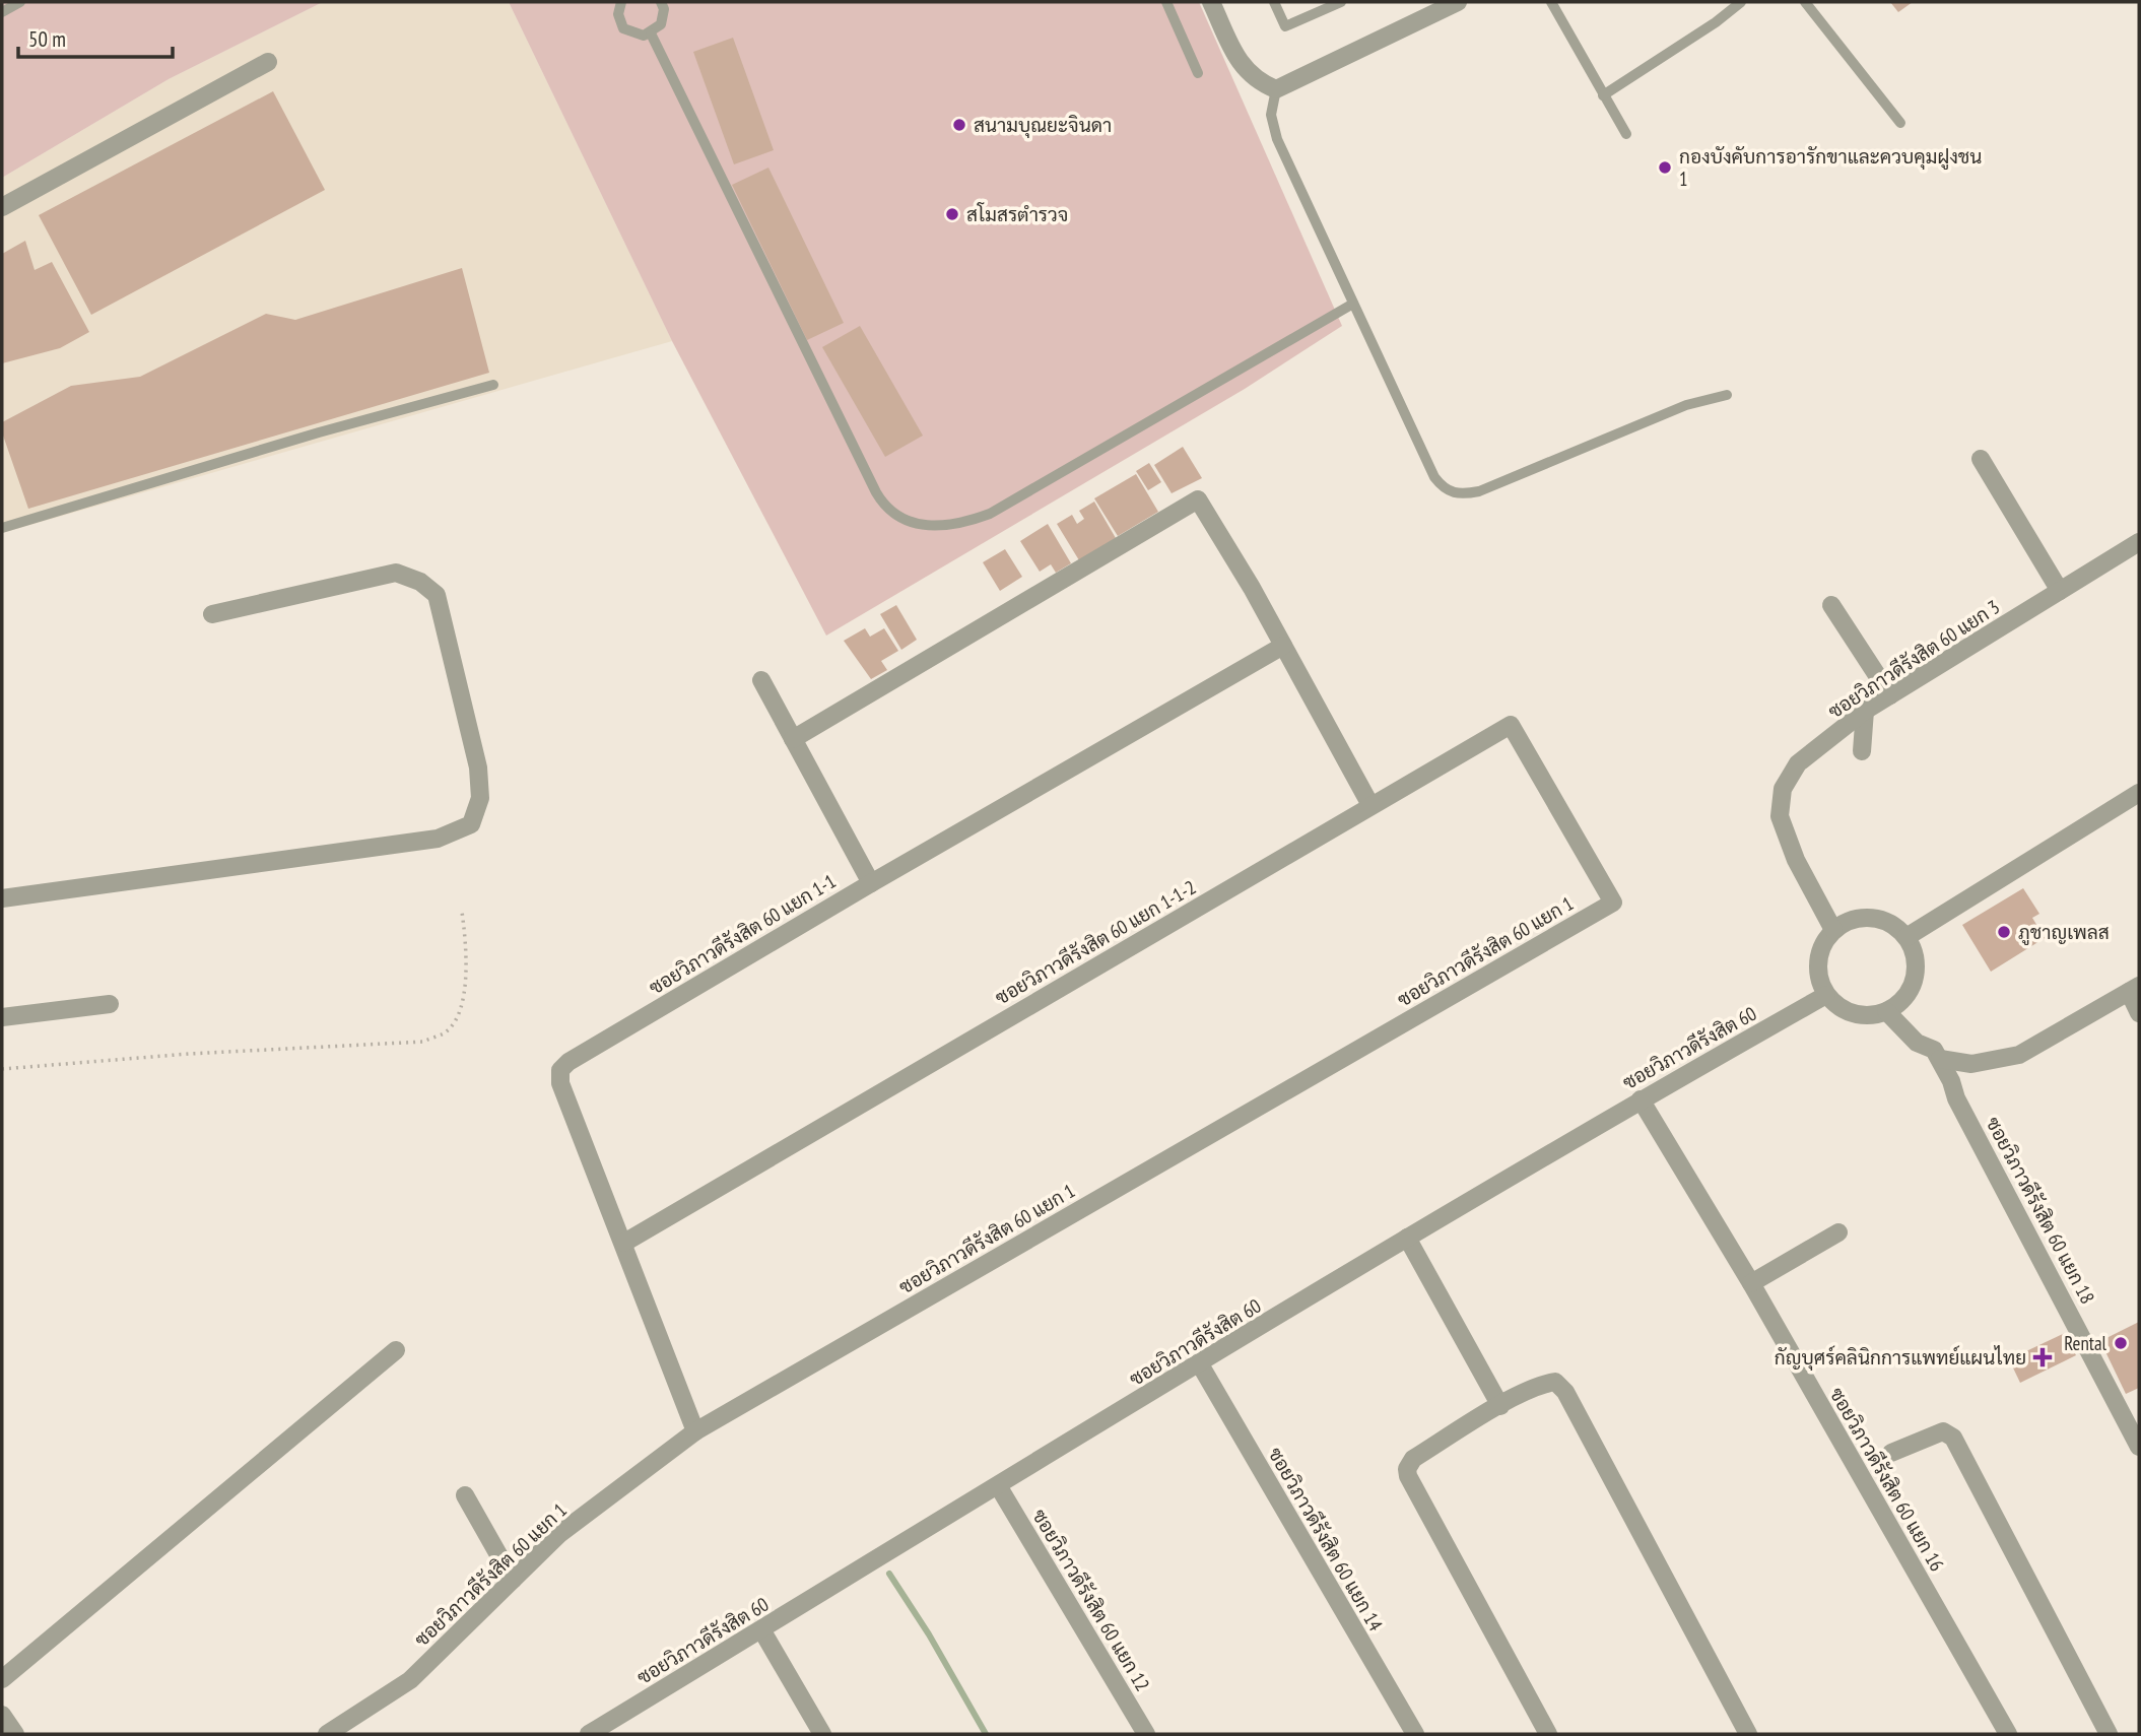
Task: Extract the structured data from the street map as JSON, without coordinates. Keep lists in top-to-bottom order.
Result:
{
  "streets": {
    "street": [
      "ซอยวิภาวดีรังสิต 60 แยก 3",
      "ซอยวิภาวดีรังสิต 60 แยก 1-1",
      "ซอยวิภาวดีรังสิต 60 แยก 1-1-2",
      "ซอยวิภาวดีรังสิต 60 แยก 1",
      "ซอยวิภาวดีรังสิต 60",
      "ซอยวิภาวดีรังสิต 60 แยก 18",
      "ซอยวิภาวดีรังสิต 60 แยก 16",
      "ซอยวิภาวดีรังสิต 60 แยก 14",
      "ซอยวิภาวดีรังสิต 60 แยก 12"
    ]
  },
  "crossings": [
    ["ซอยวิภาวดีรังสิต 60 แยก 3", "ซอยวิภาวดีรังสิต 60"],
    ["ซอยวิภาวดีรังสิต 60 แยก 1-1", "ซอยวิภาวดีรังสิต 60 แยก 1-1-2"],
    ["ซอยวิภาวดีรังสิต 60 แยก 1-1", "ซอยวิภาวดีรังสิต 60 แยก 1"],
    ["ซอยวิภาวดีรังสิต 60 แยก 1-1-2", "ซอยวิภาวดีรังสิต 60 แยก 1"],
    ["ซอยวิภาวดีรังสิต 60", "ซอยวิภาวดีรังสิต 60 แยก 16"],
    ["ซอยวิภาวดีรังสิต 60", "ซอยวิภาวดีรังสิต 60 แยก 14"],
    ["ซอยวิภาวดีรังสิต 60", "ซอยวิภาวดีรังสิต 60 แยก 12"]
  ],
  "places": {
    "other": [
      "สนามบุณยะจินดา",
      "กองบังคับการอารักขาและควบคุมฝูงชน 1",
      "สโมสรตำรวจ",
      "ภูชาญเพลส",
      "Rental"
    ],
    "health": ["กัญบุศร์คลินิกการแพทย์แผนไทย"]
  },
  "scale_bar": "50 m"
}
